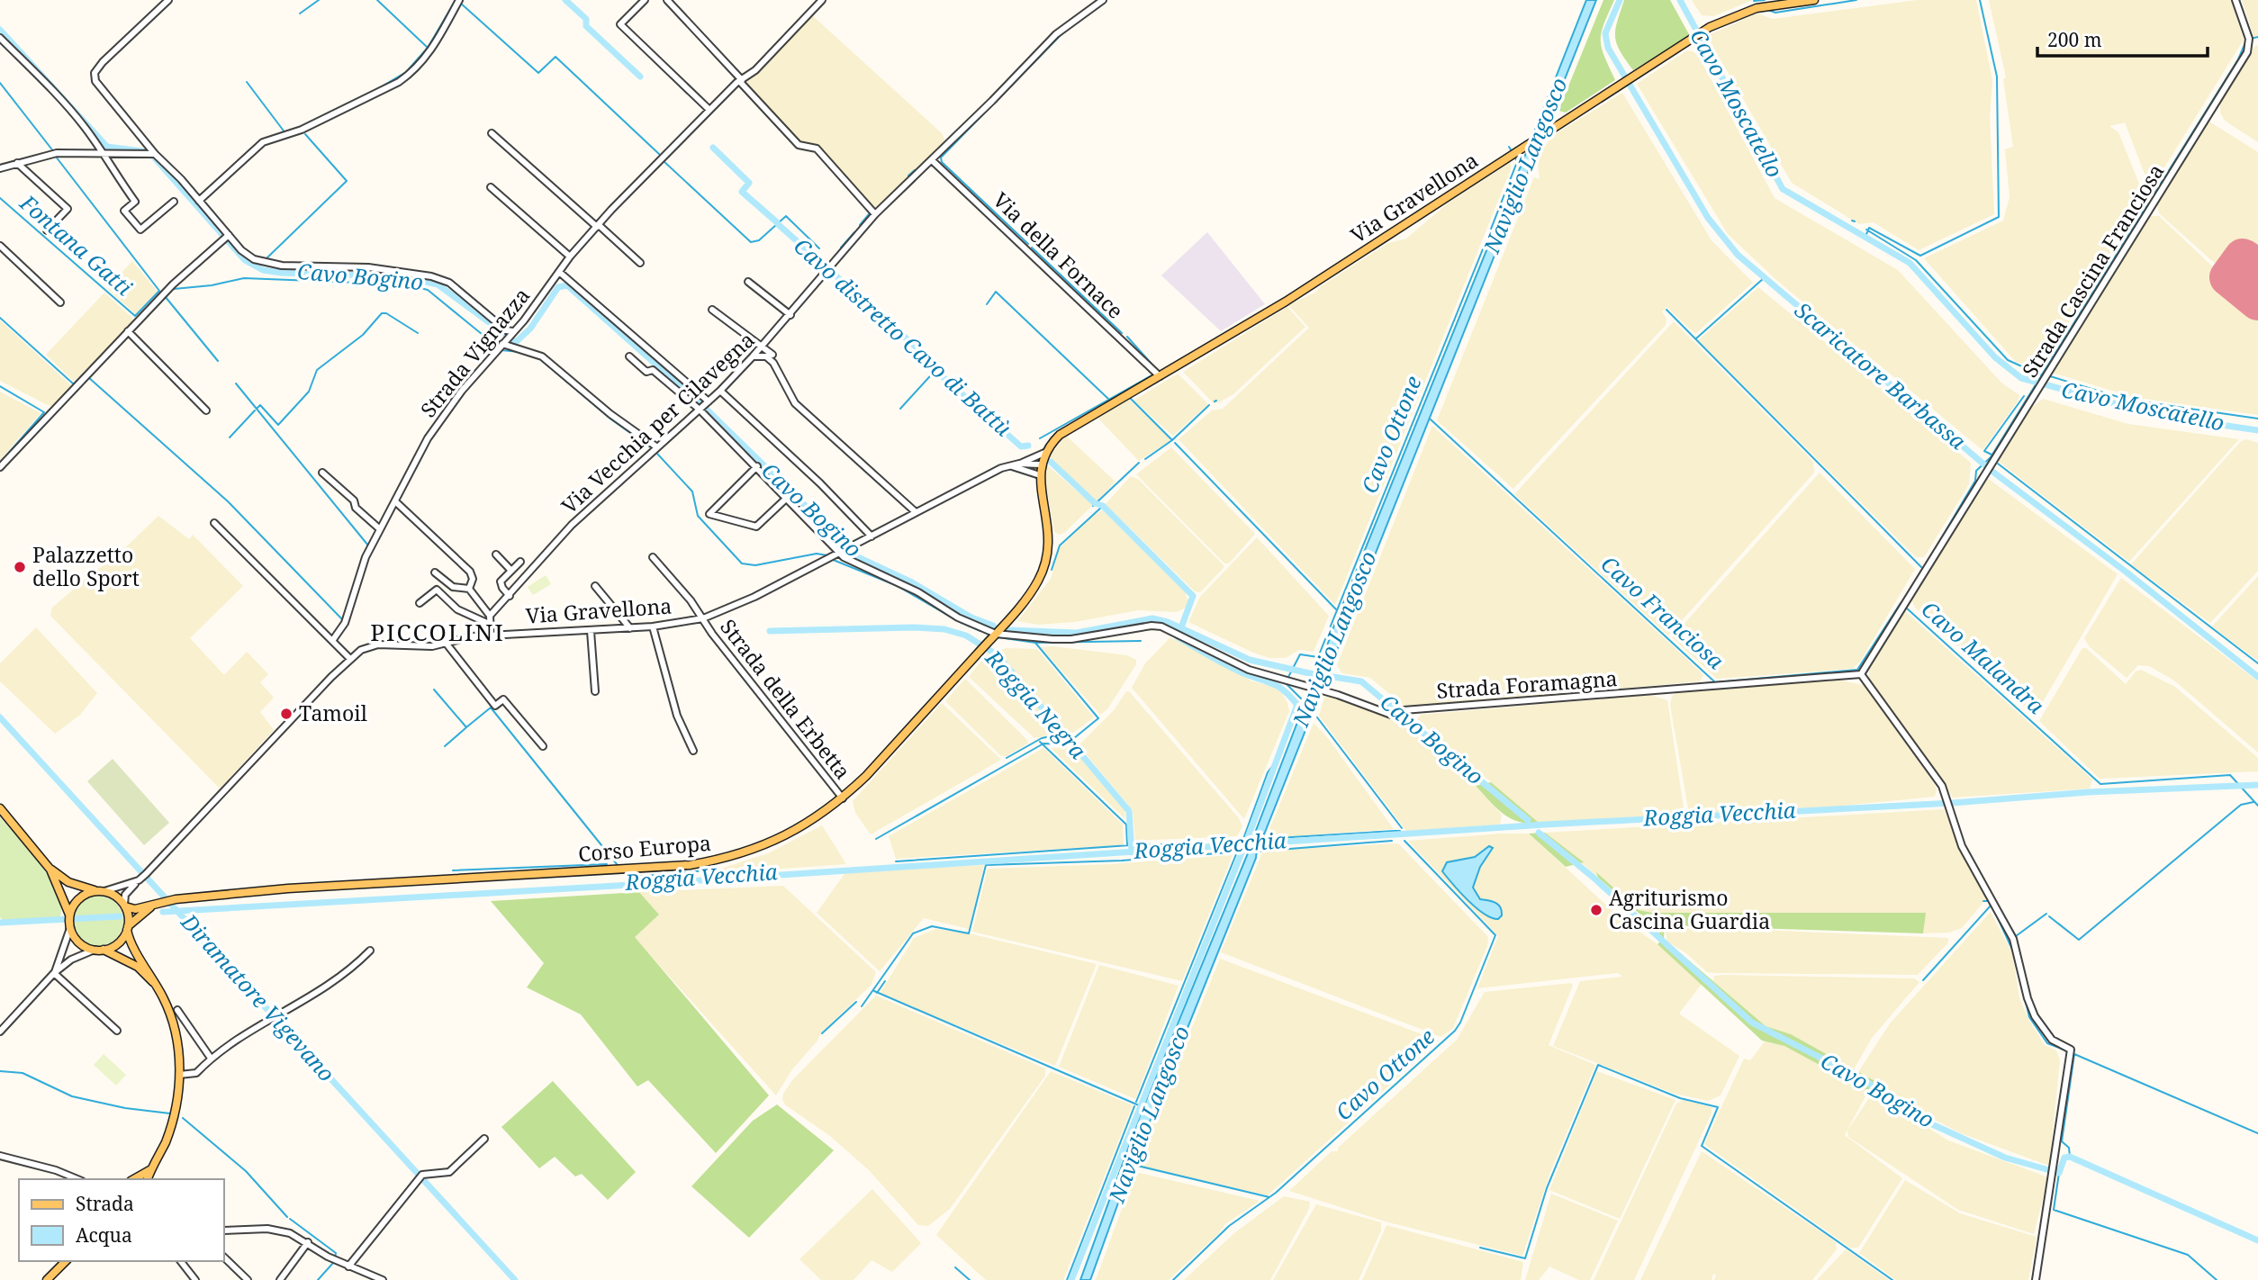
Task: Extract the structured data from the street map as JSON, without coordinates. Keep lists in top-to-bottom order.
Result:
{
  "streets": {
    "main road": ["Via Gravellona", "Corso Europa"],
    "street": [
      "Via della Fornace",
      "Strada Cascina Franciosa",
      "Strada Vignazza",
      "Via Vecchia per Cilavegna",
      "Strada Foramagna",
      "Strada della Erbetta"
    ]
  },
  "crossings": [
    ["Via Gravellona", "Via della Fornace"],
    ["Via Gravellona", "Strada della Erbetta"],
    ["Via Gravellona", "Corso Europa"],
    ["Via della Fornace", "Via Vecchia per Cilavegna"],
    ["Strada Cascina Franciosa", "Strada Foramagna"],
    ["Strada Foramagna", "Corso Europa"],
    ["Strada della Erbetta", "Corso Europa"]
  ],
  "districts": ["PICCOLINI"],
  "water": [
    "Cavo Moscatello",
    "Naviglio Langosco",
    "Fontana Gatti",
    "Cavo Bogino",
    "Cavo distretto Cavo di Battù",
    "Scaricatore Barbassa",
    "Cavo Ottone",
    "Cavo Franciosa",
    "Cavo Malandra",
    "Roggia Negra",
    "Roggia Vecchia",
    "Diramatore Vigevano"
  ],
  "places": ["Palazzetto dello Sport", "Tamoil", "Agriturismo Cascina Guardia"],
  "legend": ["Strada", "Acqua"],
  "scale_bar": "200 m"
}
